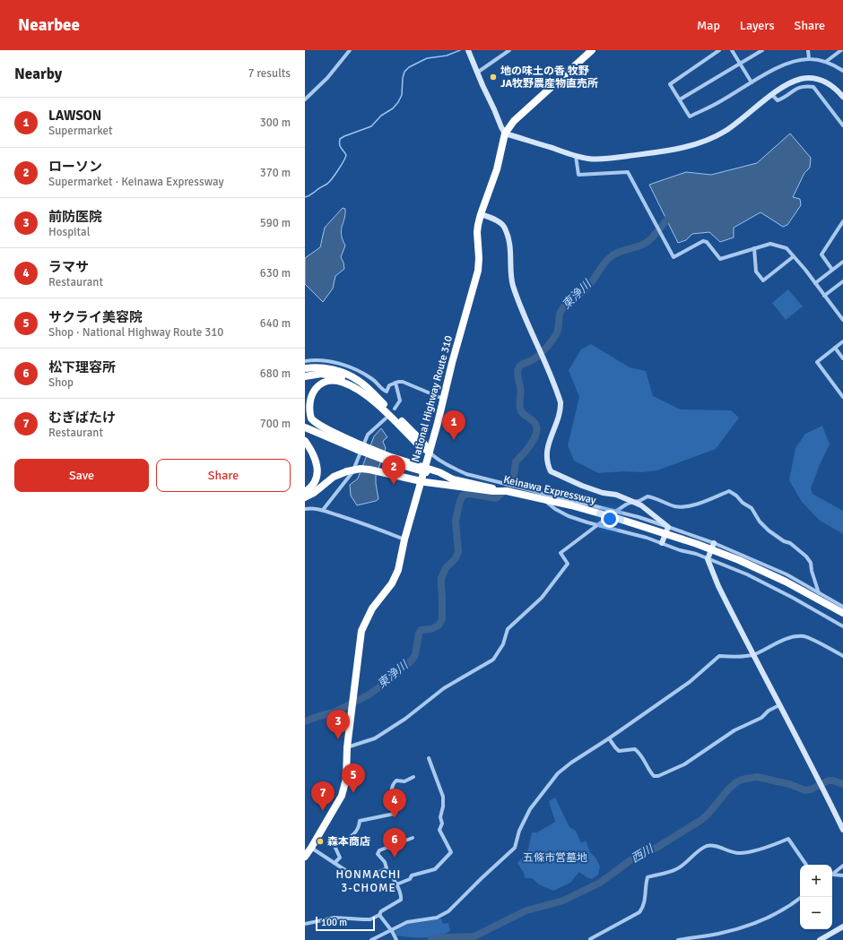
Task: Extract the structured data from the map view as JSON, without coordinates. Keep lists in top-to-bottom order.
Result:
{
  "streets": {
    "highway": ["National Highway Route 310", "Keinawa Expressway"]
  },
  "districts": ["HONMACHI 3-CHOME"],
  "water": ["東浄川", "西川"],
  "parks": ["五條市営墓地"],
  "places": ["地の味土の香 牧野 JA牧野農産物直売所", "森本商店"],
  "scale_bar": "100 m",
  "page": {
    "header": "Nearbee",
    "nav": ["Map", "Layers", "Share"],
    "heading": ["Nearby", "7 results"],
    "list": [
      {
        "mark": "1",
        "name": "LAWSON",
        "note": "Supermarket",
        "value": "300 m"
      },
      {
        "mark": "2",
        "name": "ローソン",
        "note": "Supermarket · Keinawa Expressway",
        "value": "370 m"
      },
      {
        "mark": "3",
        "name": "前防医院",
        "note": "Hospital",
        "value": "590 m"
      },
      {
        "mark": "4",
        "name": "ラマサ",
        "note": "Restaurant",
        "value": "630 m"
      },
      {
        "mark": "5",
        "name": "サクライ美容院",
        "note": "Shop · National Highway Route 310",
        "value": "640 m"
      },
      {
        "mark": "6",
        "name": "松下理容所",
        "note": "Shop",
        "value": "680 m"
      },
      {
        "mark": "7",
        "name": "むぎばたけ",
        "note": "Restaurant",
        "value": "700 m"
      }
    ],
    "pins": [
      "1",
      "2",
      "3",
      "5",
      "7",
      "4",
      "6"
    ],
    "buttons": ["Save", "Share"],
    "map_buttons": ["+", "−"],
    "scale": "100 m"
  }
}
